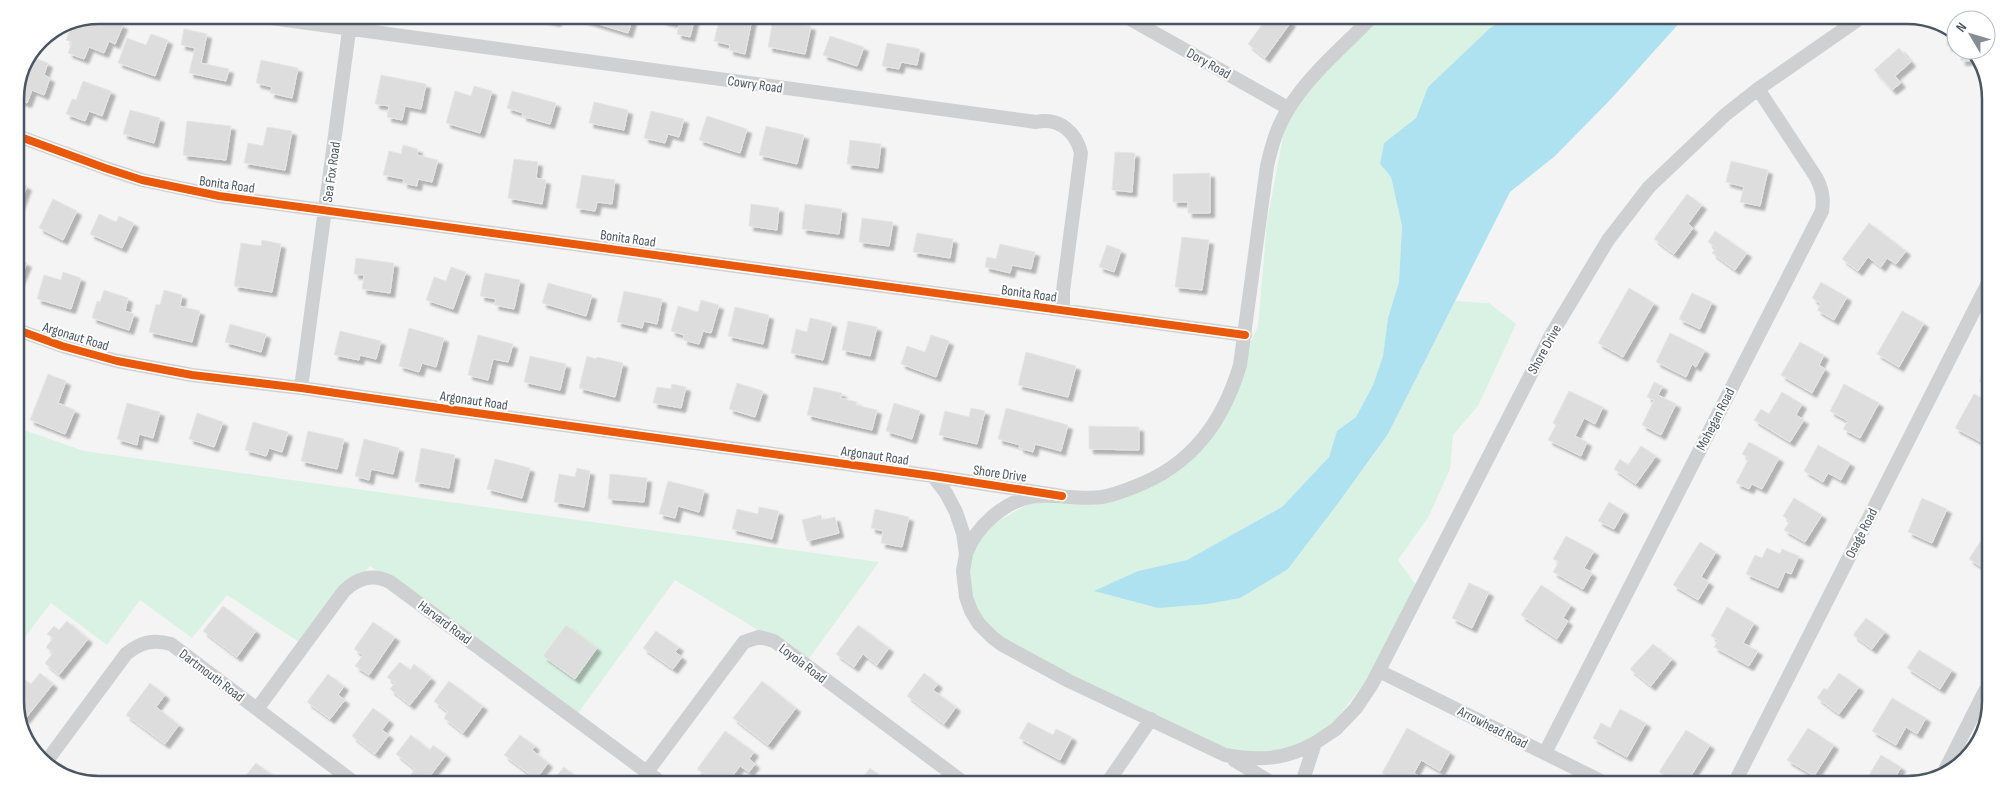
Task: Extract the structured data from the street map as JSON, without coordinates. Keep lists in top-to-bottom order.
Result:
{
  "streets": {
    "street": [
      "Dory Road",
      "Cowry Road",
      "Sea Fox Road",
      "Bonita Road",
      "Argonaut Road",
      "Shore Drive",
      "Mohegan Road",
      "Osage Road",
      "Harvard Road",
      "Loyola Road",
      "Dartmouth Road",
      "Arrowhead Road"
    ]
  },
  "crossings": [
    ["Dory Road", "Shore Drive"],
    ["Cowry Road", "Bonita Road"],
    ["Sea Fox Road", "Bonita Road"],
    ["Sea Fox Road", "Argonaut Road"],
    ["Bonita Road", "Shore Drive"],
    ["Argonaut Road", "Shore Drive"],
    ["Shore Drive", "Mohegan Road"],
    ["Shore Drive", "Arrowhead Road"],
    ["Mohegan Road", "Arrowhead Road"],
    ["Harvard Road", "Loyola Road"],
    ["Harvard Road", "Dartmouth Road"]
  ],
  "north": "top left"
}
